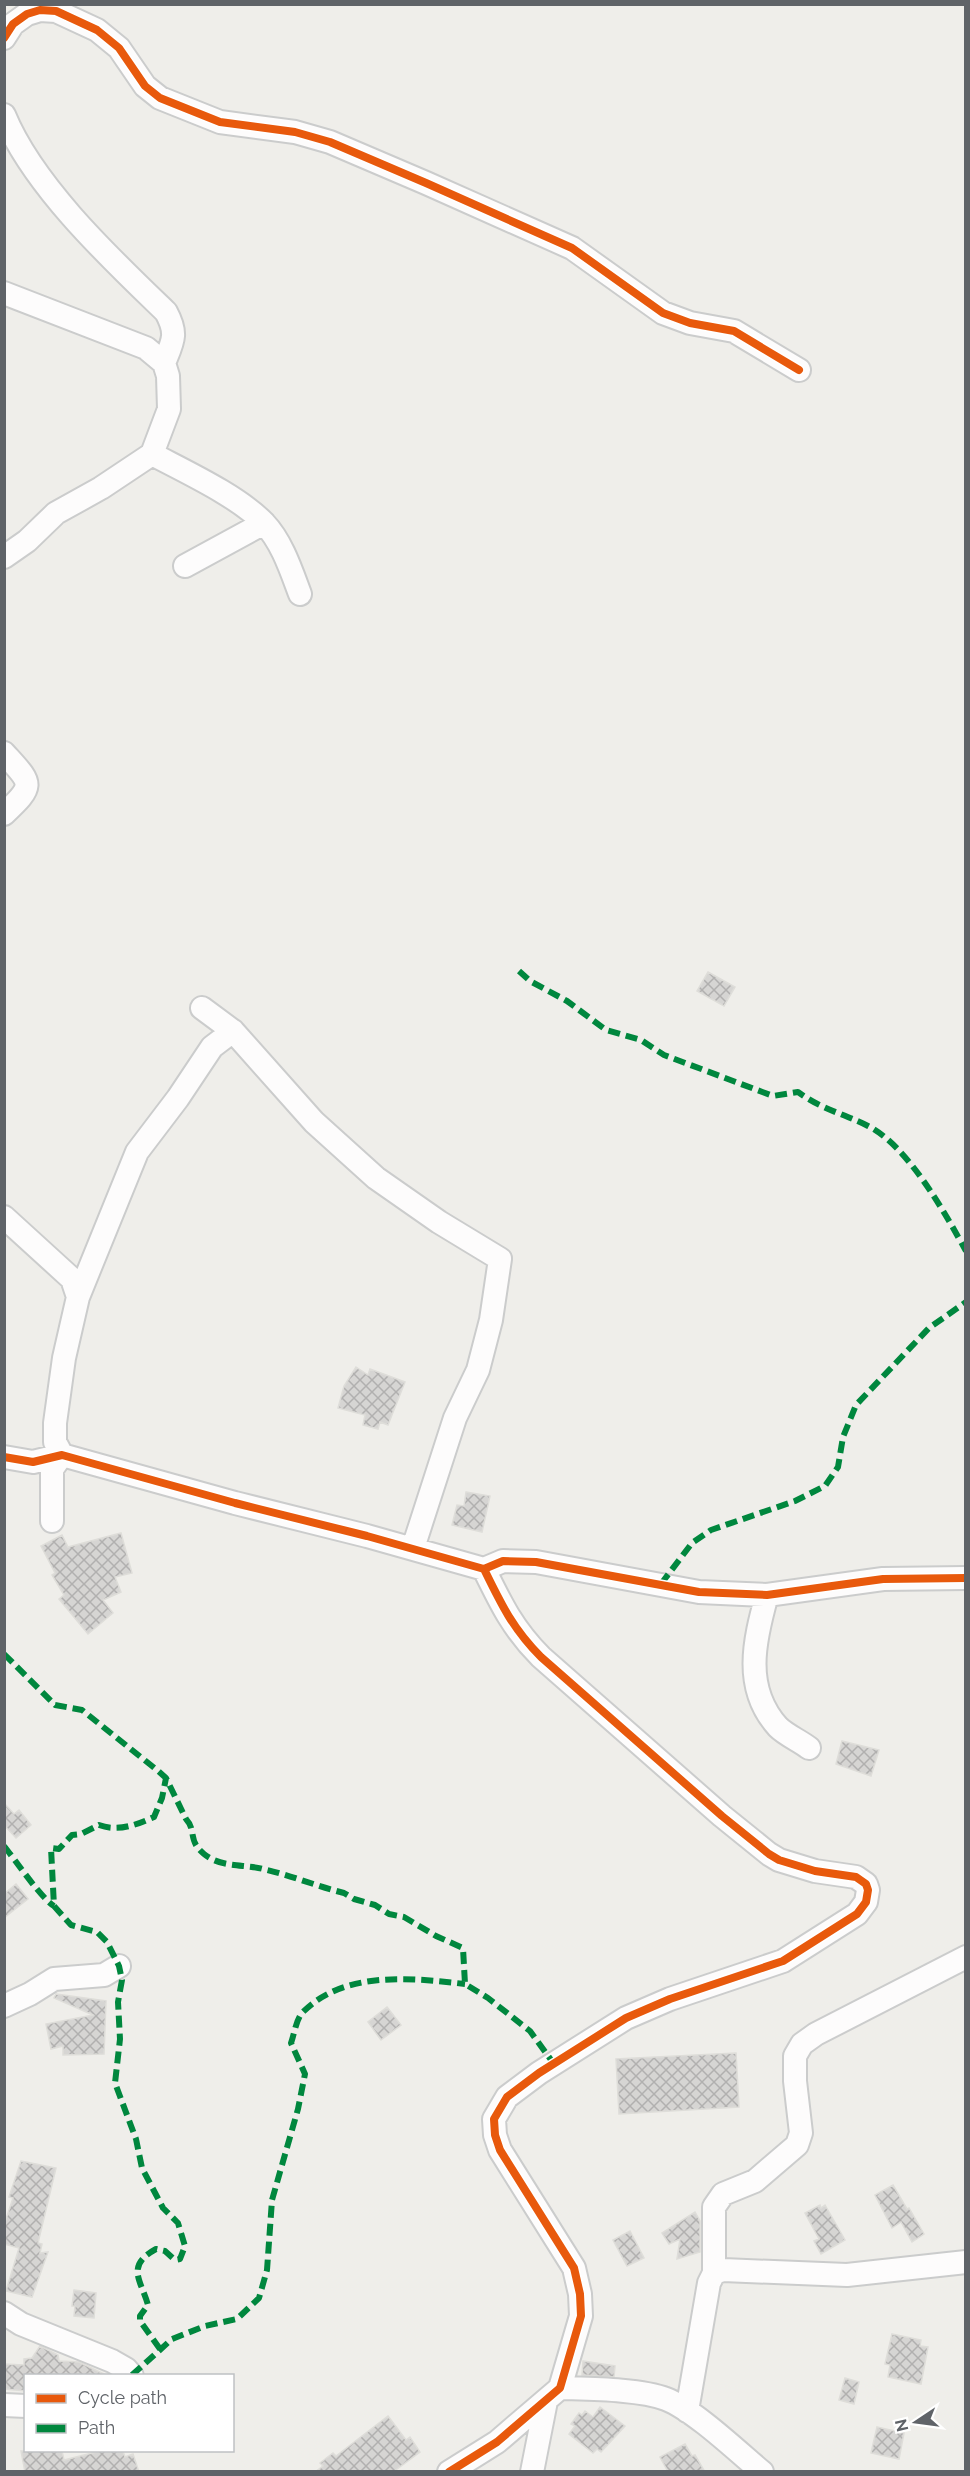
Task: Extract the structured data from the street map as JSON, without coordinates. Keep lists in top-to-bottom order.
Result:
{
  "legend": ["Cycle path", "Path"],
  "north": "left"
}
